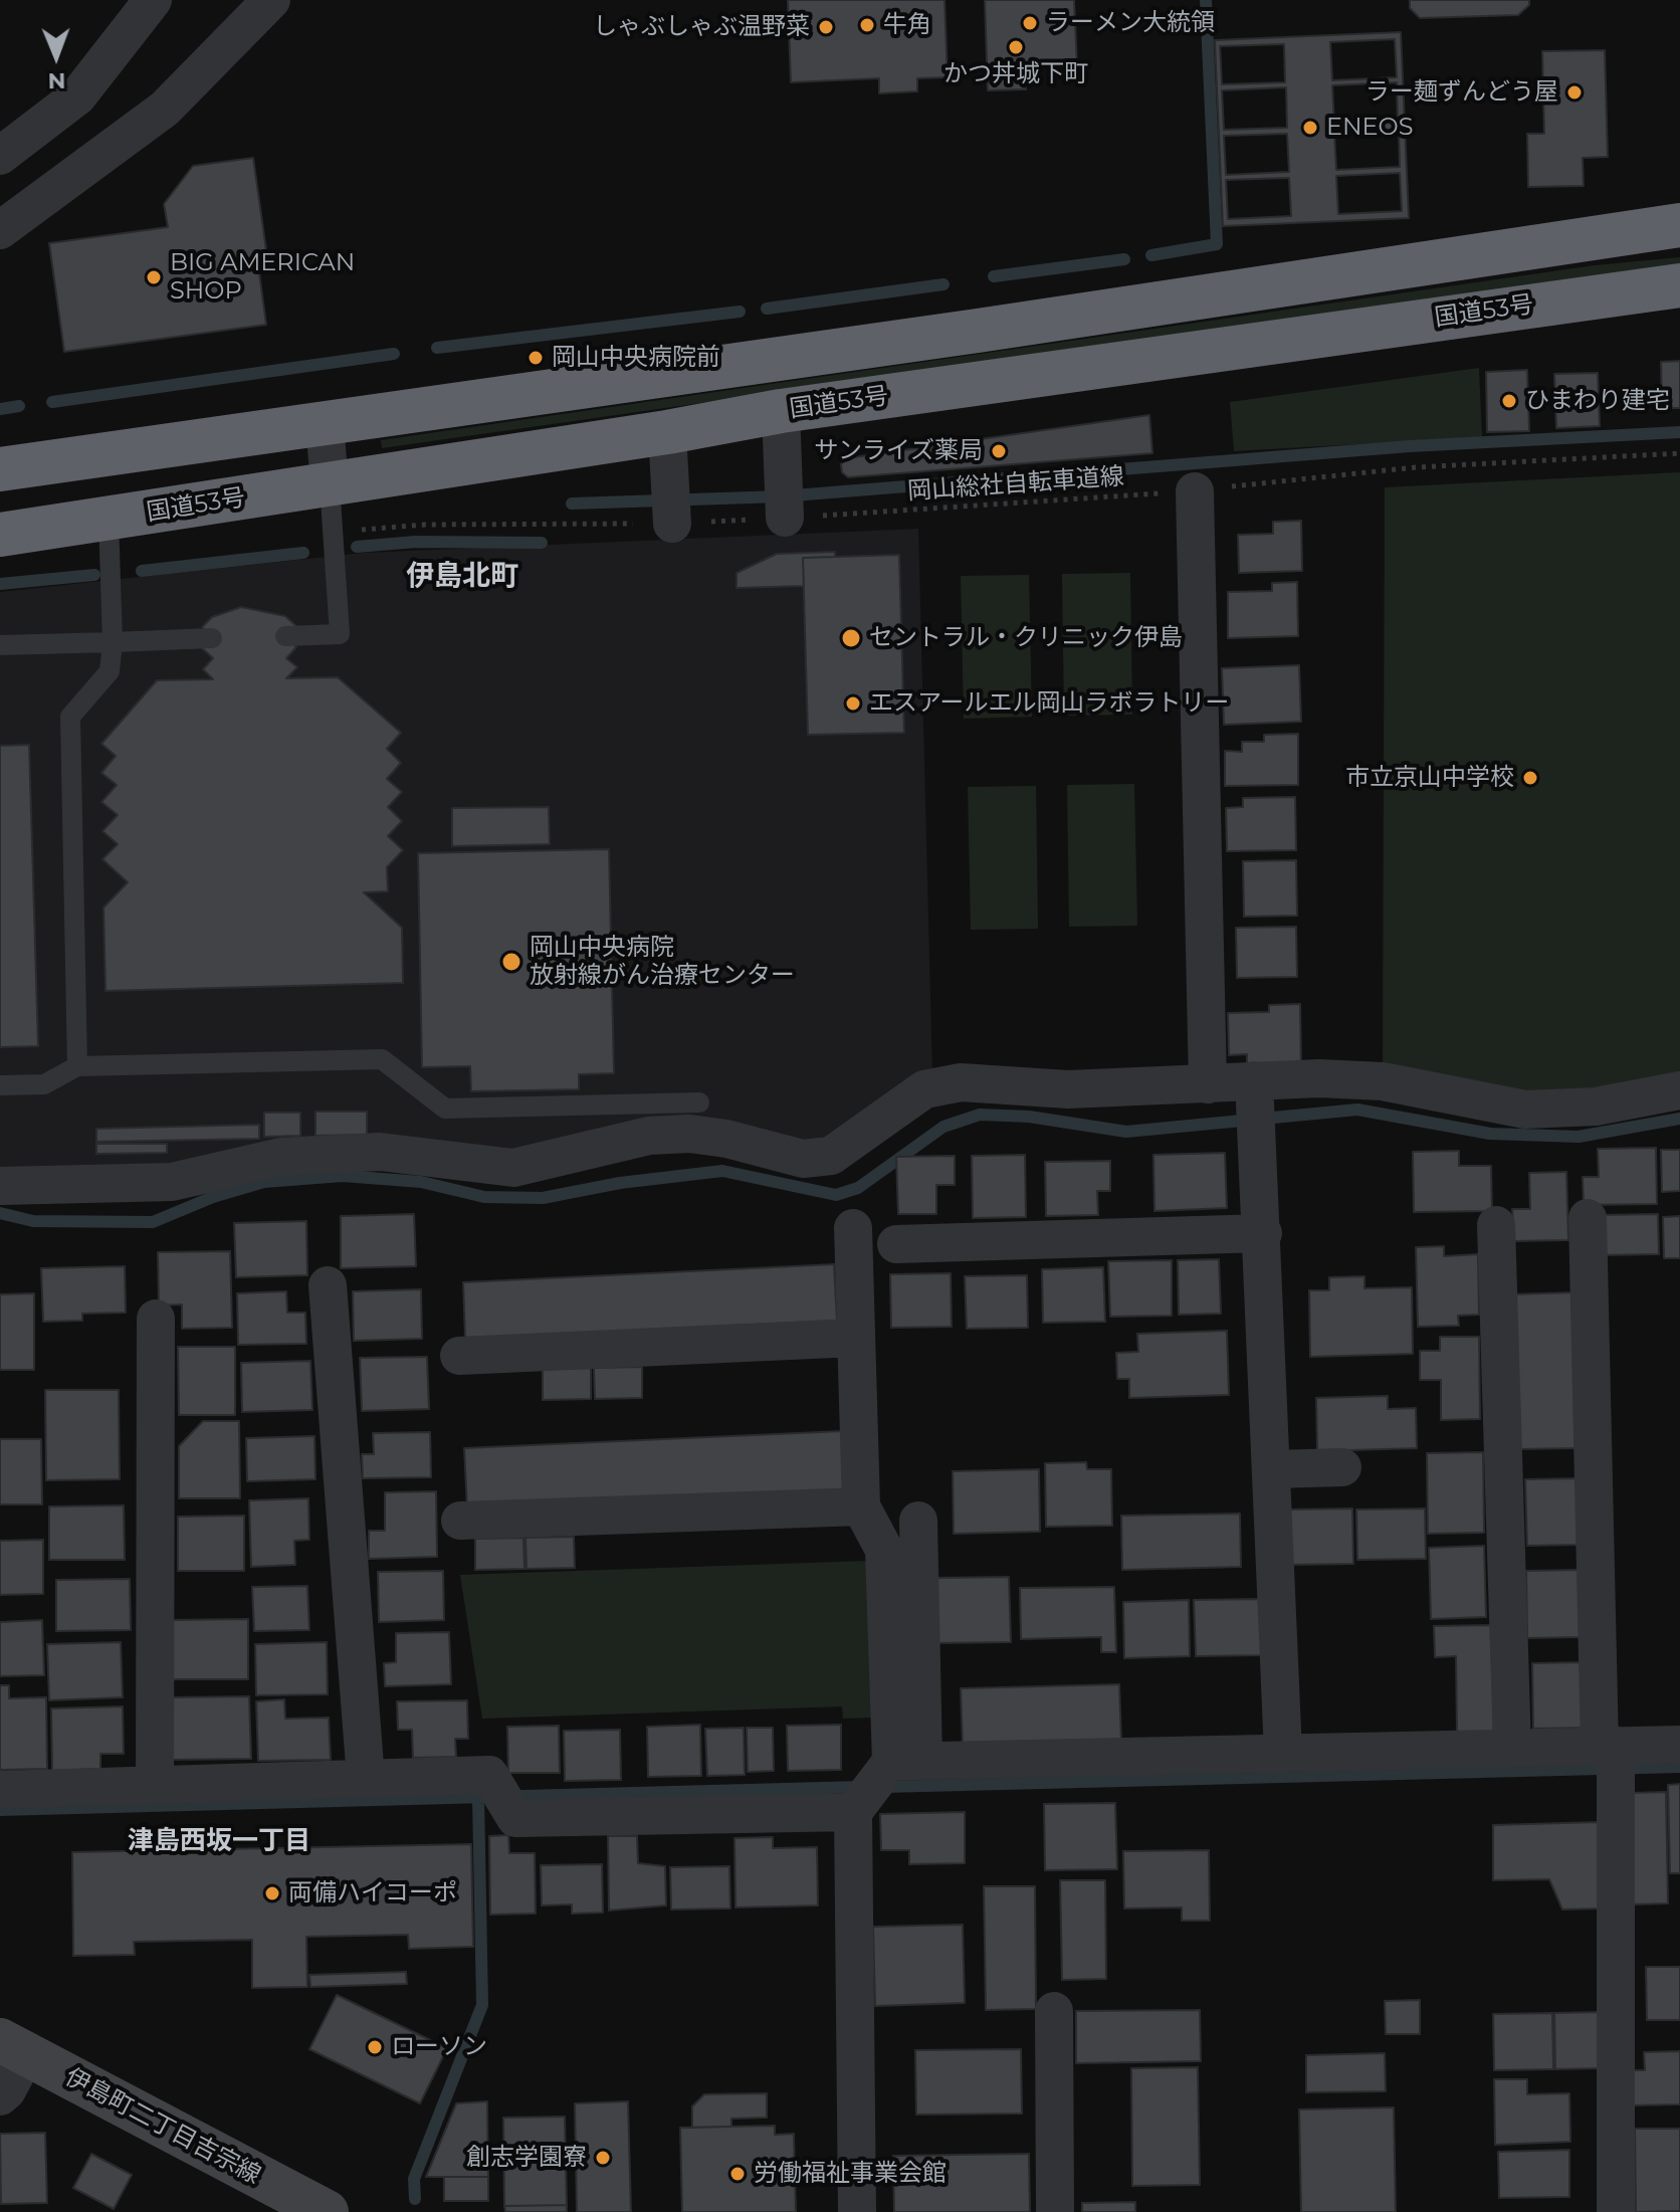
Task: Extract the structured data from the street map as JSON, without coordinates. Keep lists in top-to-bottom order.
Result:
{
  "streets": {
    "highway": ["国道53号"],
    "street": ["伊島町二丁目吉宗線"],
    "path": ["岡山総社自転車道線"]
  },
  "districts": ["伊島北町", "津島西坂一丁目"],
  "places": [
    "ラーメン大統領",
    "牛角",
    "しゃぶしゃぶ温野菜",
    "かつ丼城下町",
    "ラー麺ずんどう屋",
    "ENEOS",
    "BIG AMERICAN SHOP",
    "岡山中央病院前",
    "ひまわり建宅",
    "サンライズ薬局",
    "セントラル・クリニック伊島",
    "エスアールエル岡山ラボラトリー",
    "市立京山中学校",
    "岡山中央病院 放射線がん治療センター",
    "両備ハイコーポ",
    "ローソン",
    "創志学園寮",
    "労働福祉事業会館"
  ],
  "north": "bottom"
}
